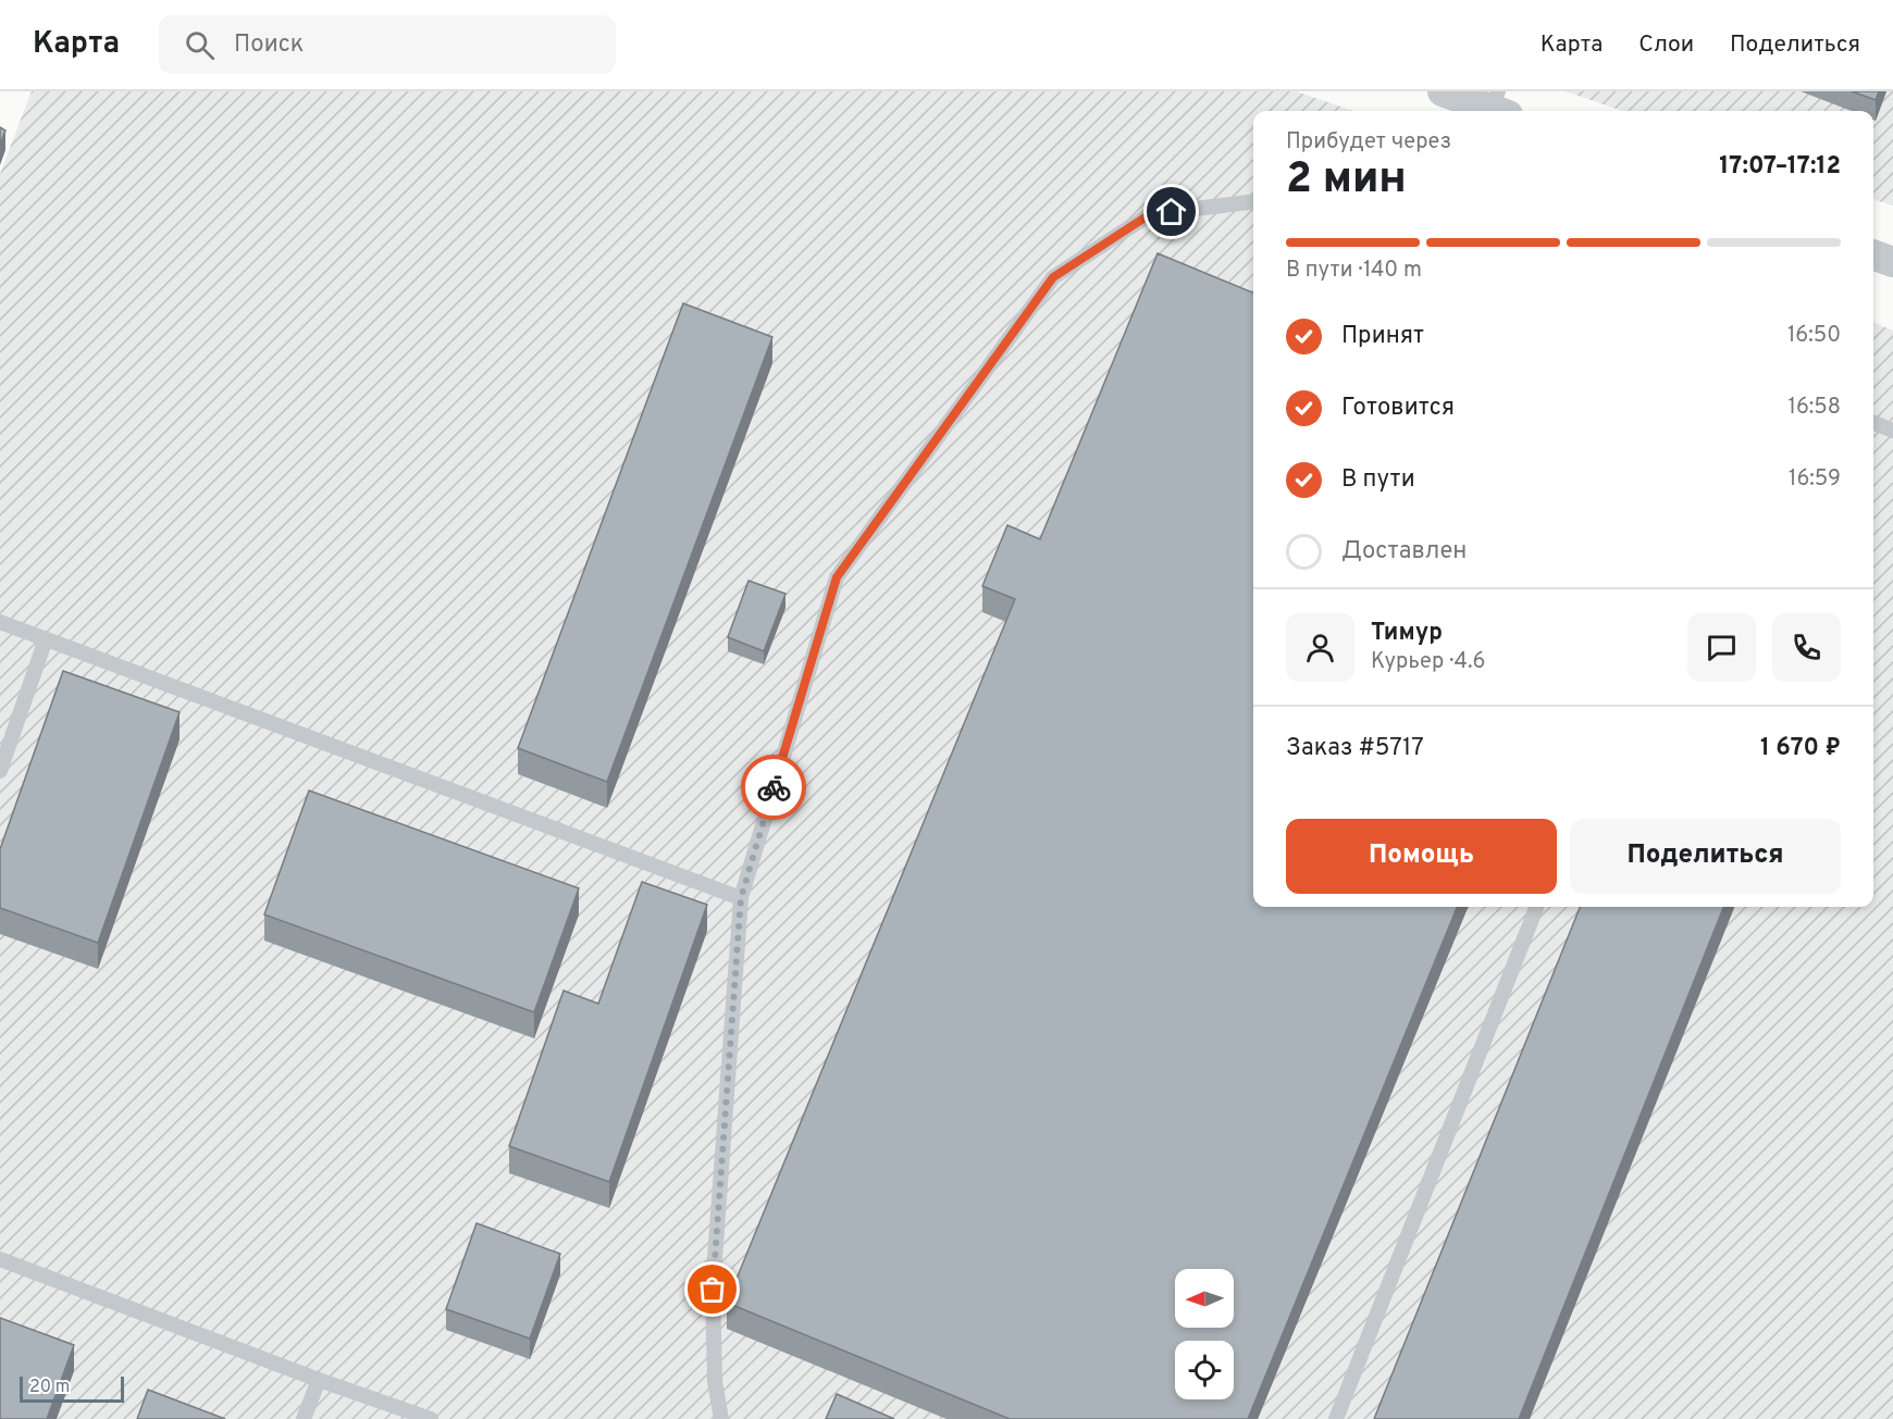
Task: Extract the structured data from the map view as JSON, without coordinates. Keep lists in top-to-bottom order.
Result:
{
  "scale_bar": "20 m",
  "north": "left",
  "page": {
    "header": "Карта",
    "search": "Поиск",
    "nav": ["Карта", "Слои", "Поделиться"],
    "heading": ["2 мин", "Прибудет через", "17:07–17:12"],
    "panel": [
      "Тимур",
      "Курьер · 4.6",
      "Заказ #5717",
      "1 670 ₽"
    ],
    "bar": "В пути · 140 m",
    "list": [
      ["Принят", "16:50"],
      ["Готовится", "16:58"],
      ["В пути", "16:59"],
      "Доставлен"
    ],
    "buttons": ["Помощь", "Поделиться"],
    "scale": "20 m"
  }
}
